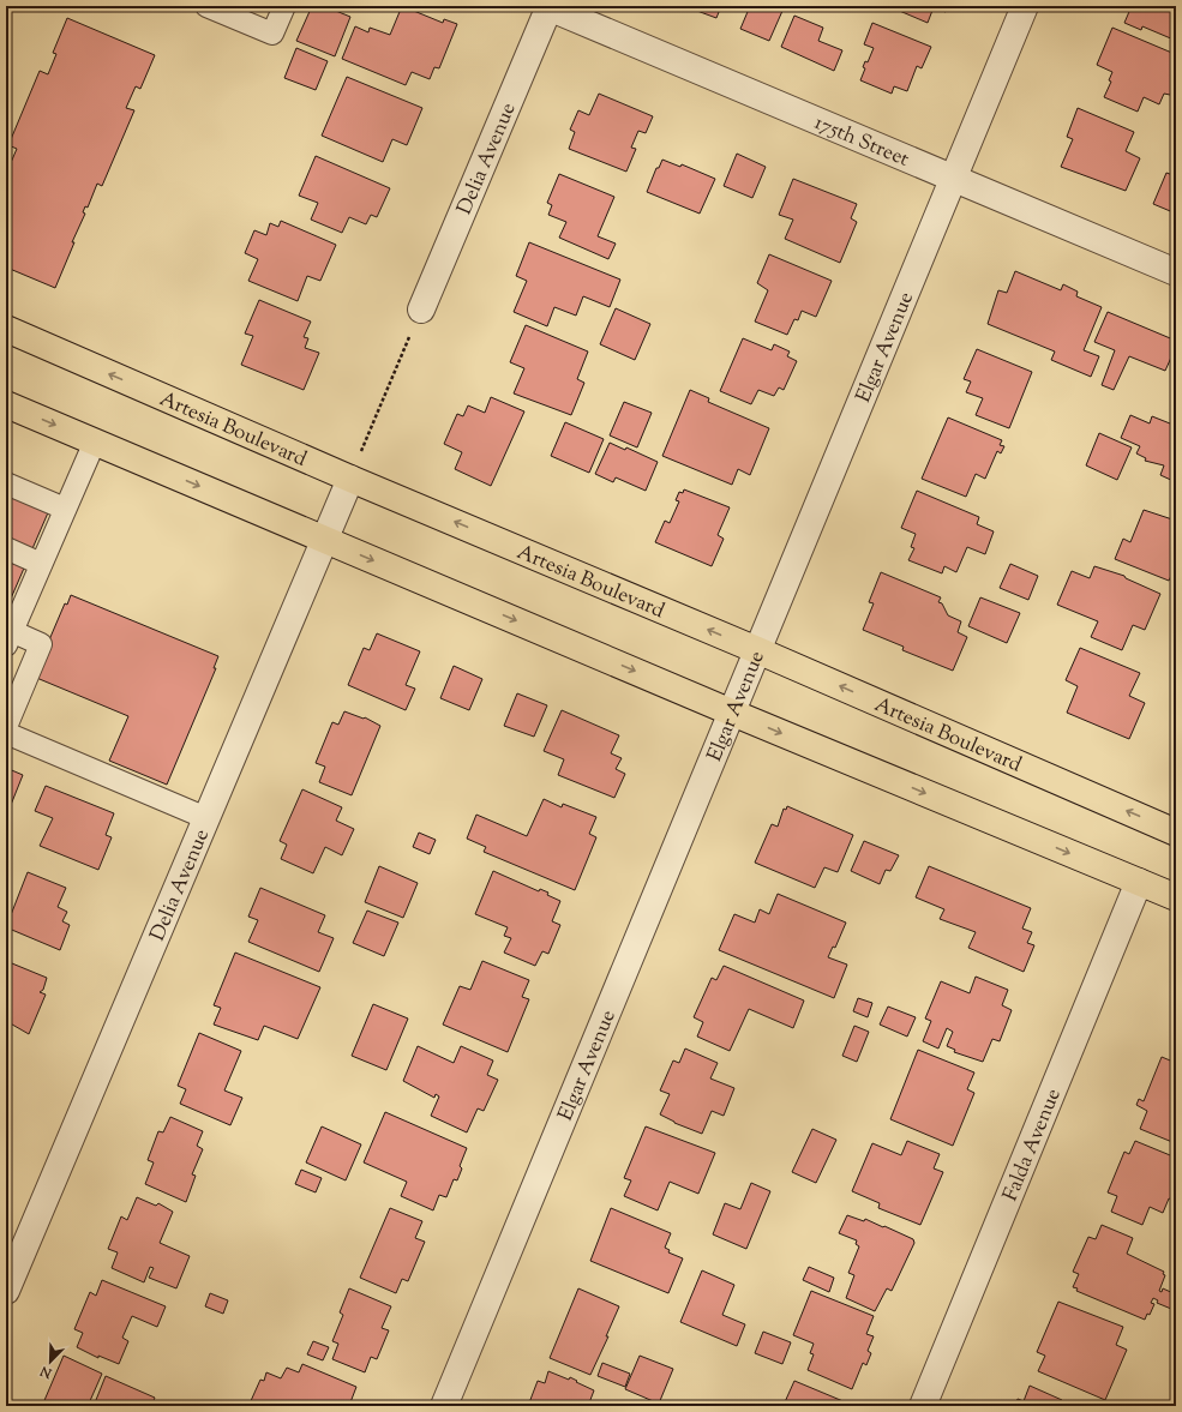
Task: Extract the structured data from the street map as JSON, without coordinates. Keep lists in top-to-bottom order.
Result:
{
  "streets": {
    "main road": ["Artesia Boulevard"],
    "street": [
      "175th Street",
      "Delia Avenue",
      "Elgar Avenue",
      "Falda Avenue"
    ]
  },
  "crossings": [
    ["175th Street", "Delia Avenue"],
    ["175th Street", "Elgar Avenue"],
    ["Delia Avenue", "Artesia Boulevard"],
    ["Elgar Avenue", "Artesia Boulevard"]
  ],
  "north": "bottom left"
}
